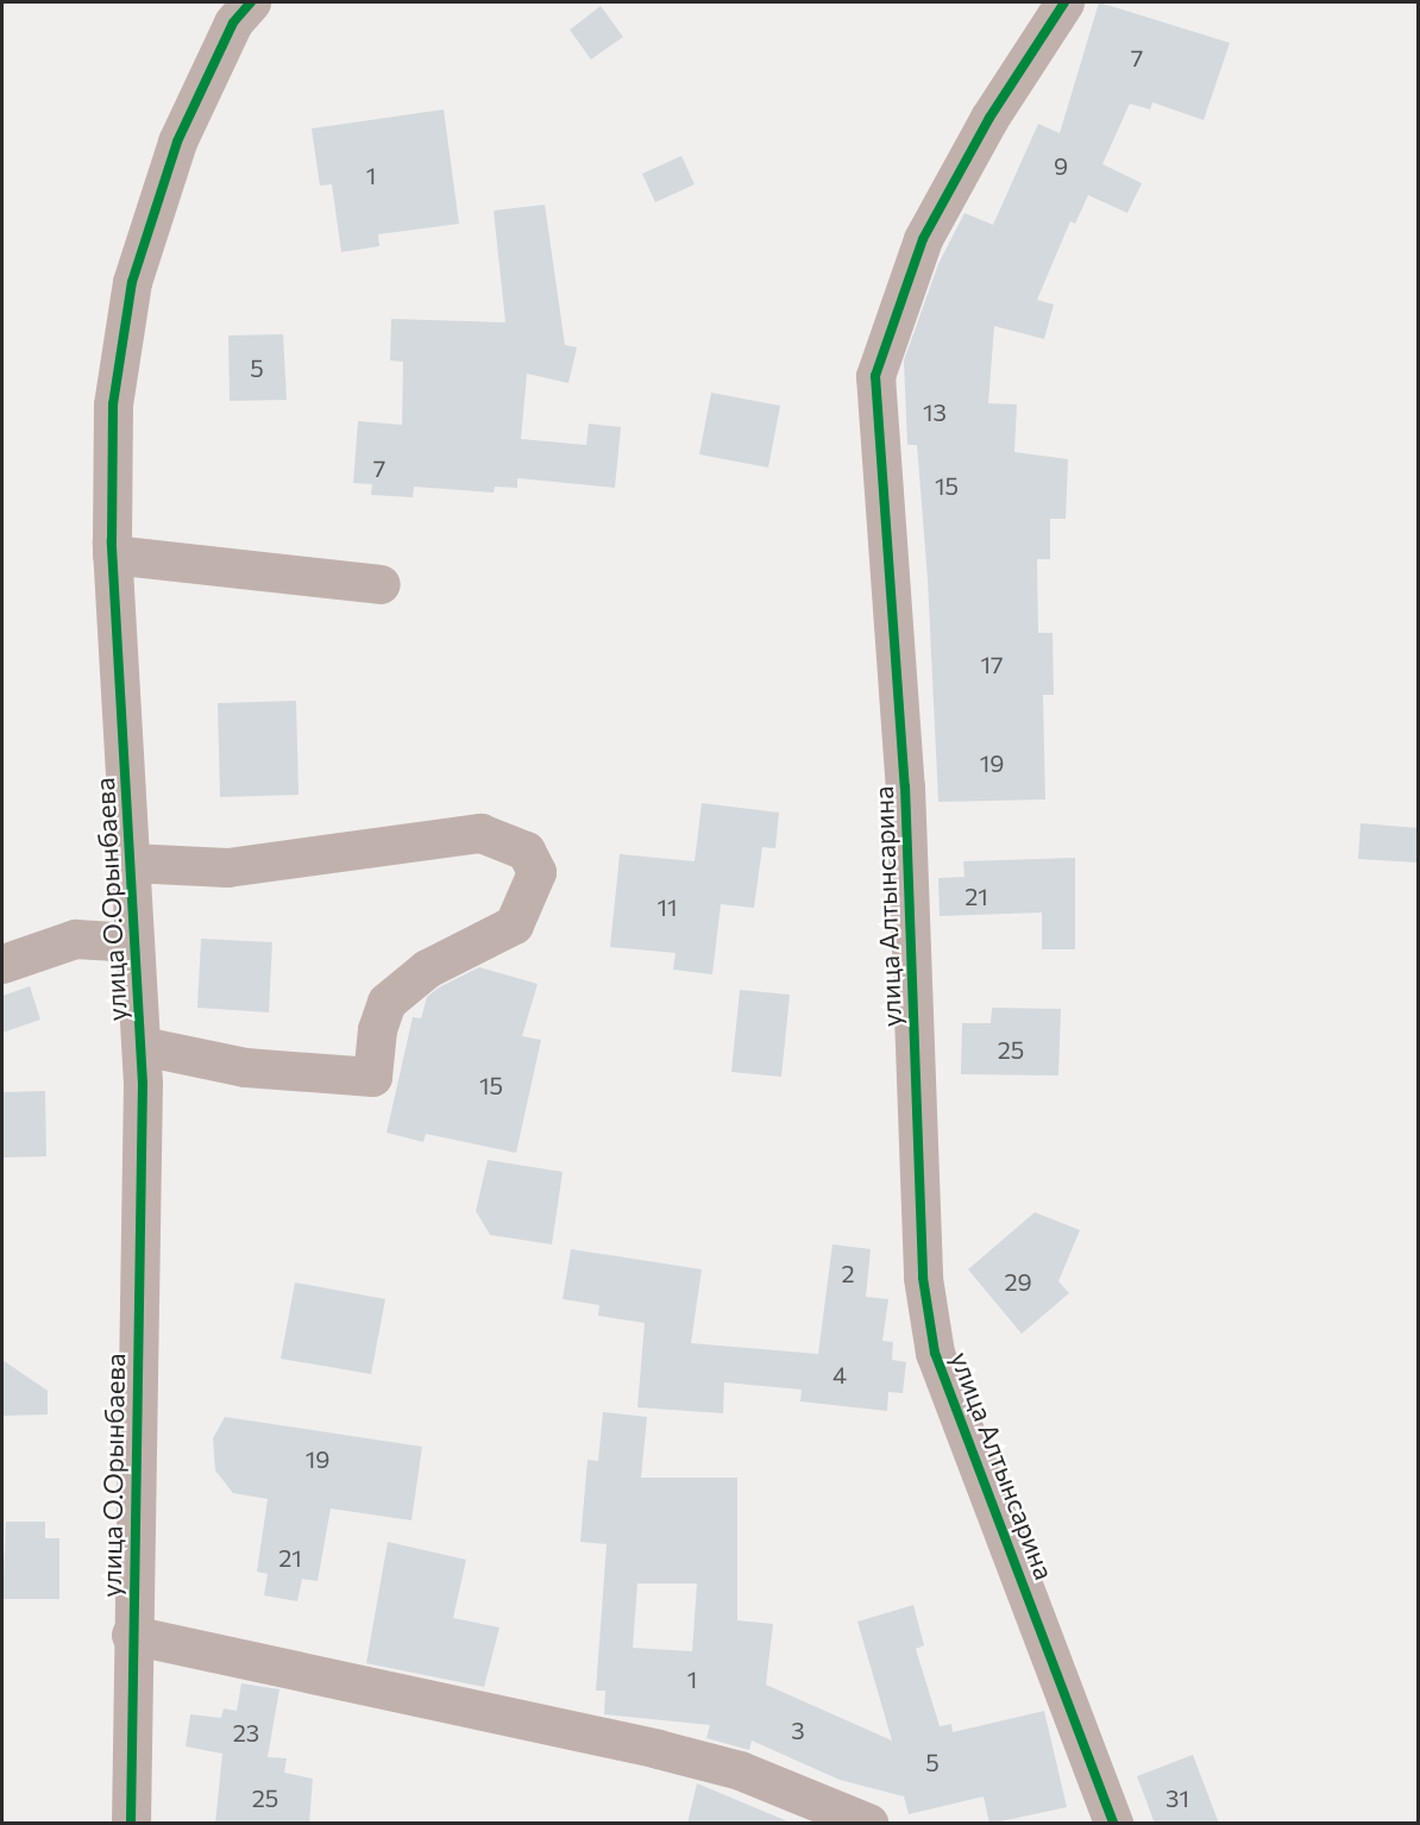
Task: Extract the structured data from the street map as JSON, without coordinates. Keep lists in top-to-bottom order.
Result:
{
  "streets": {
    "street": ["улица О.Орынбаева", "улица Алтынсарина"]
  },
  "house_numbers": [
    "7",
    "9",
    "1",
    "5",
    "13",
    "7",
    "15",
    "17",
    "19",
    "21",
    "11",
    "25",
    "15",
    "2",
    "29",
    "4",
    "19",
    "21",
    "1",
    "3",
    "23",
    "5",
    "25",
    "31"
  ]
}
